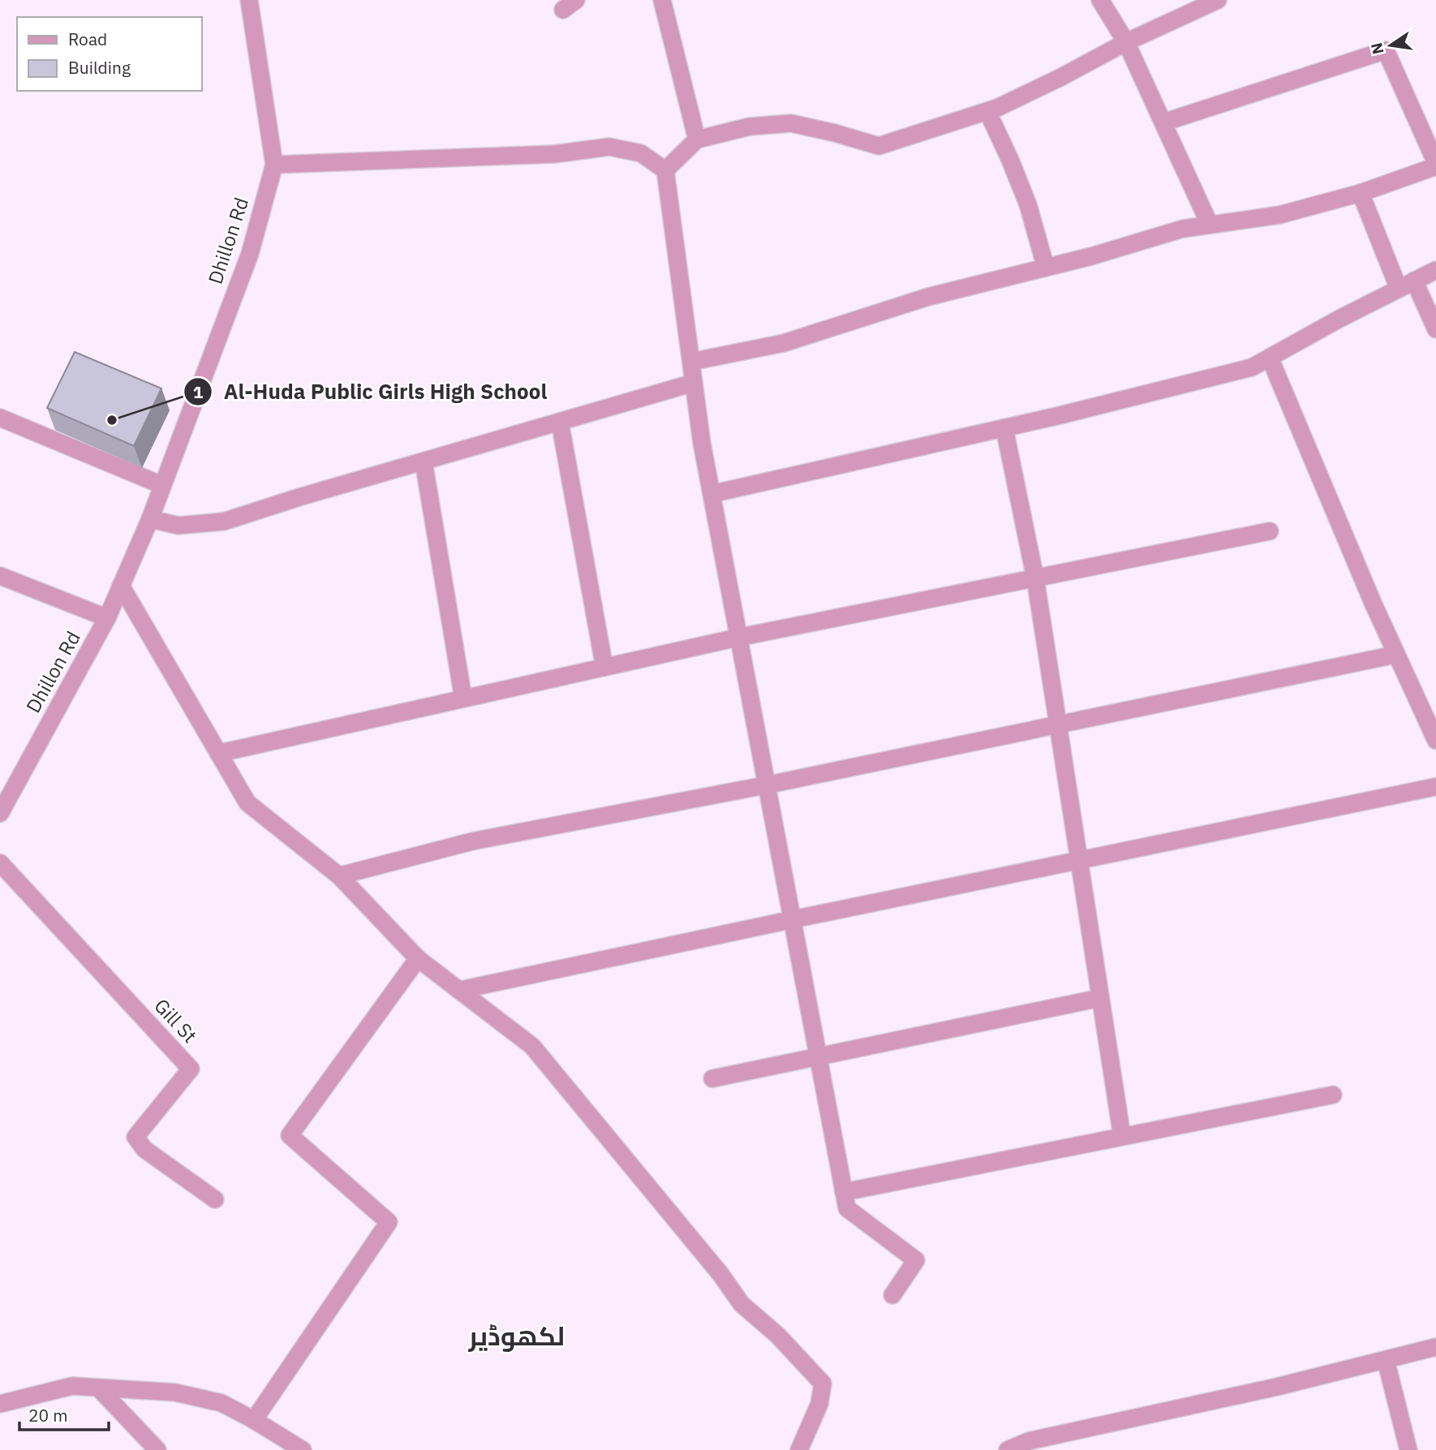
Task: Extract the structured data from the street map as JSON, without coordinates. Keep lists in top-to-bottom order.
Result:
{
  "streets": {
    "street": ["Dhillon Rd", "Gill St"]
  },
  "districts": ["لکھوڈیر"],
  "places": ["Al-Huda Public Girls High School"],
  "legend": ["Road", "Building"],
  "scale_bar": "20 m",
  "north": "left"
}
